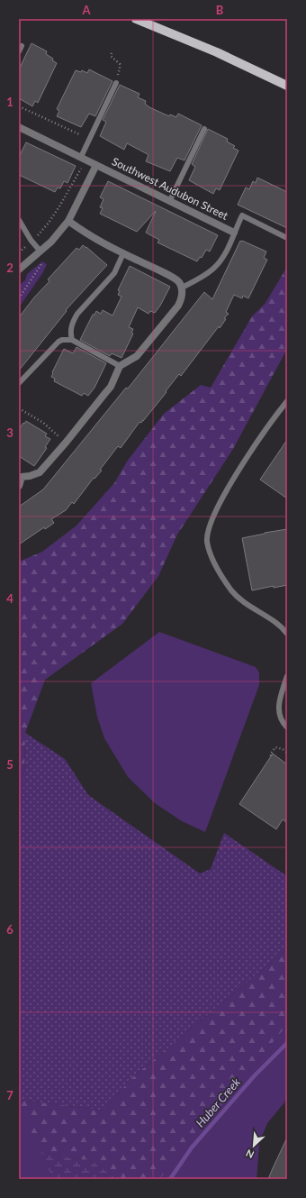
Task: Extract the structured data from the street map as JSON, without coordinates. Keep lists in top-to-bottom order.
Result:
{
  "streets": {
    "street": ["Southwest Audubon Street"]
  },
  "water": ["Huber Creek"],
  "north": "bottom left",
  "grid": {
    "columns": ["A", "B"],
    "rows": [
      "1",
      "2",
      "3",
      "4",
      "5",
      "6",
      "7"
    ]
  }
}
